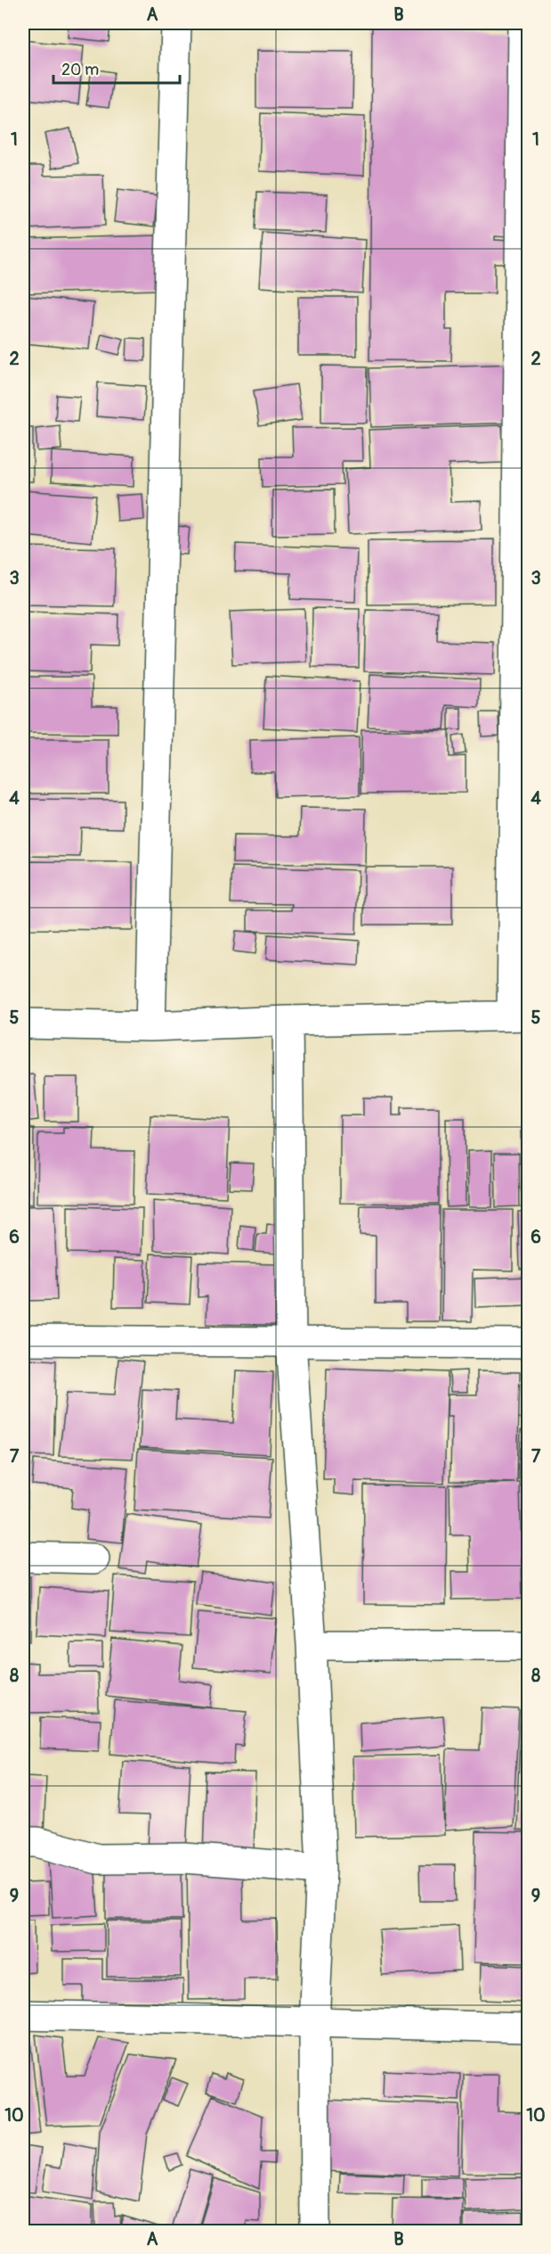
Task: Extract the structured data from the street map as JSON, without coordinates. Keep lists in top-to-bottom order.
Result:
{
  "scale_bar": "20 m",
  "grid": {
    "columns": ["A", "B"],
    "rows": [
      "1",
      "2",
      "3",
      "4",
      "5",
      "6",
      "7",
      "8",
      "9",
      "10"
    ]
  }
}
